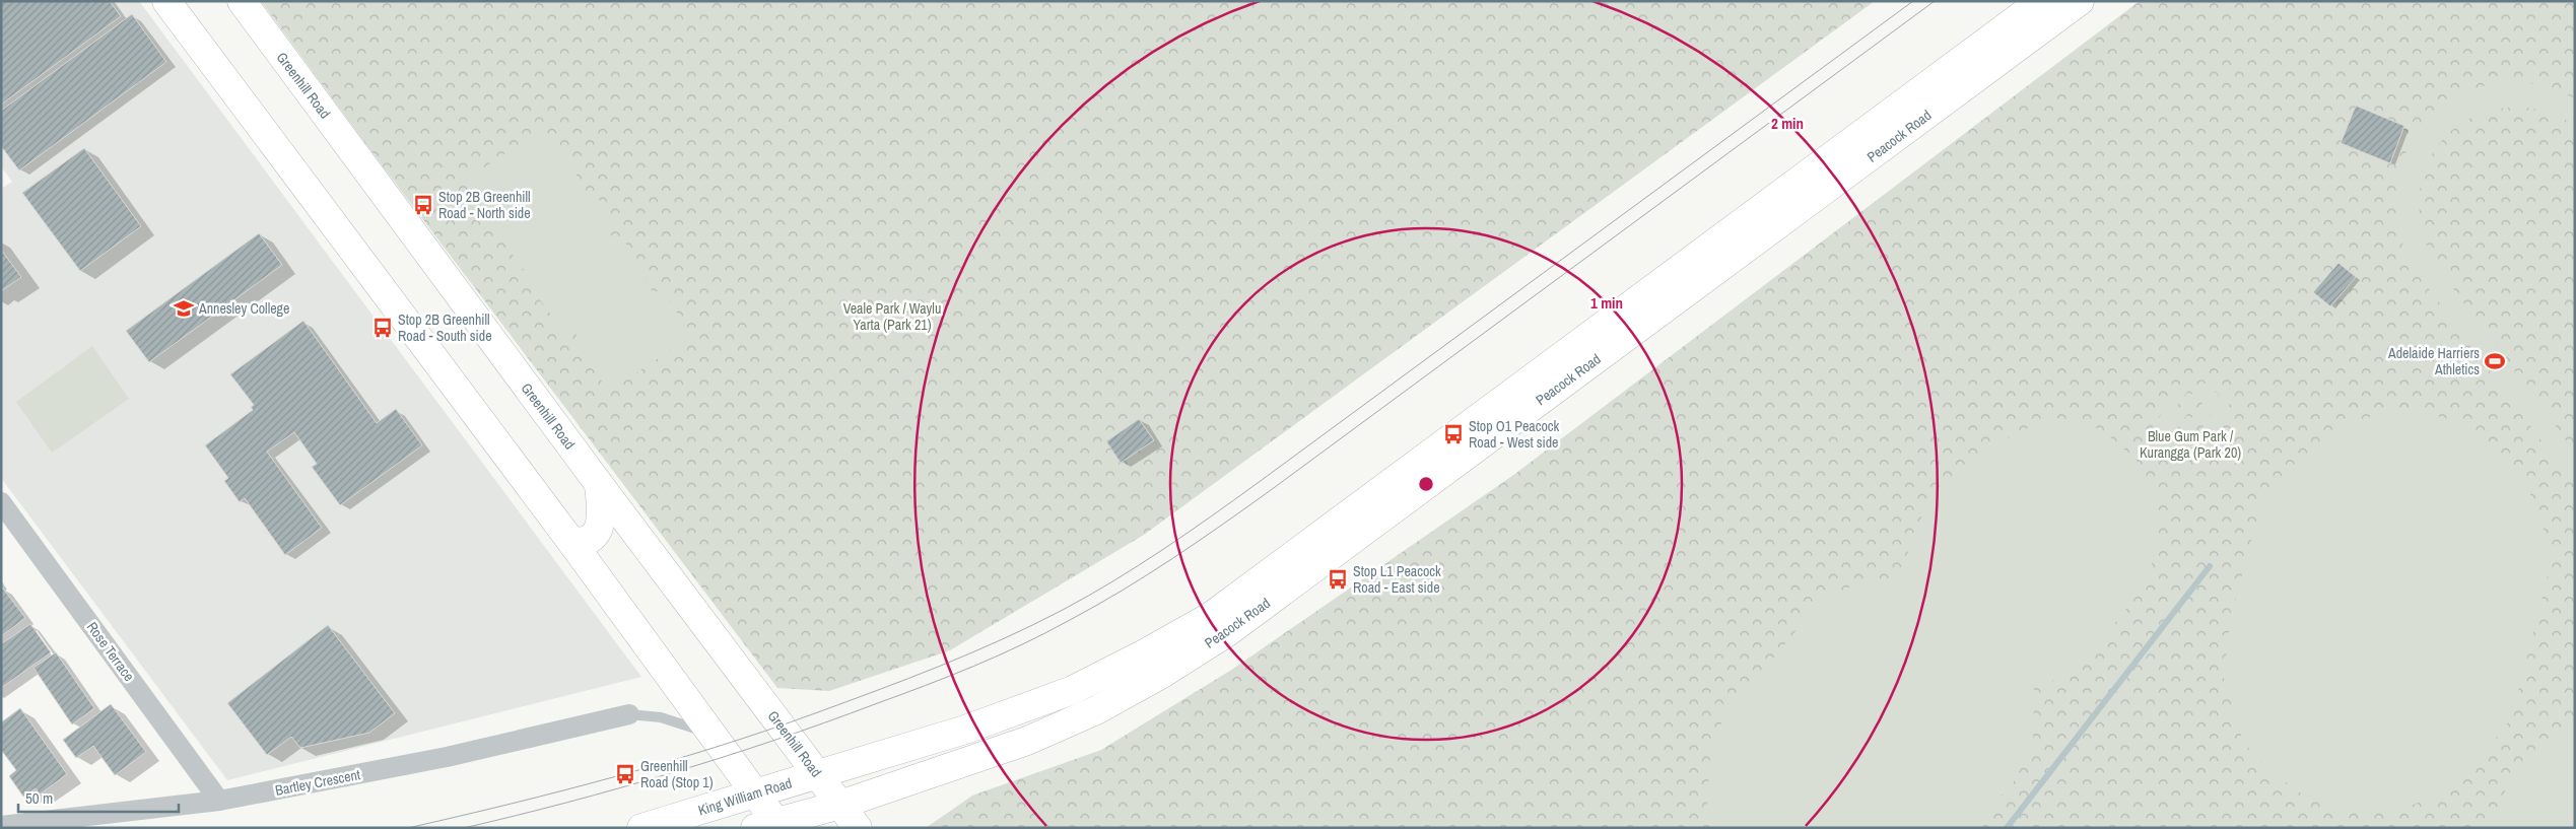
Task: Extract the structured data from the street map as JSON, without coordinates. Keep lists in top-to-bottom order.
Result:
{
  "streets": {
    "main road": ["Greenhill Road", "Peacock Road", "King William Road"],
    "street": ["Rose Terrace", "Bartley Crescent"]
  },
  "crossings": [
    ["Greenhill Road", "Peacock Road"],
    ["Greenhill Road", "King William Road"],
    ["Peacock Road", "King William Road"],
    ["Rose Terrace", "Bartley Crescent"]
  ],
  "parks": ["Veale Park / Waylu Yarta (Park 21)", "Blue Gum Park / Kurangga (Park 20)"],
  "places": {
    "bus stop": [
      "Stop 2B Greenhill Road - North side",
      "Stop 2B Greenhill Road - South side",
      "Stop O1 Peacock Road - West side",
      "Stop L1 Peacock Road - East side",
      "Greenhill Road (Stop 1)"
    ],
    "school or university": ["Annesley College"],
    "sports": ["Adelaide Harriers Athletics"]
  },
  "scale_bar": "50 m",
  "rings": ["2 min", "1 min"]
}
